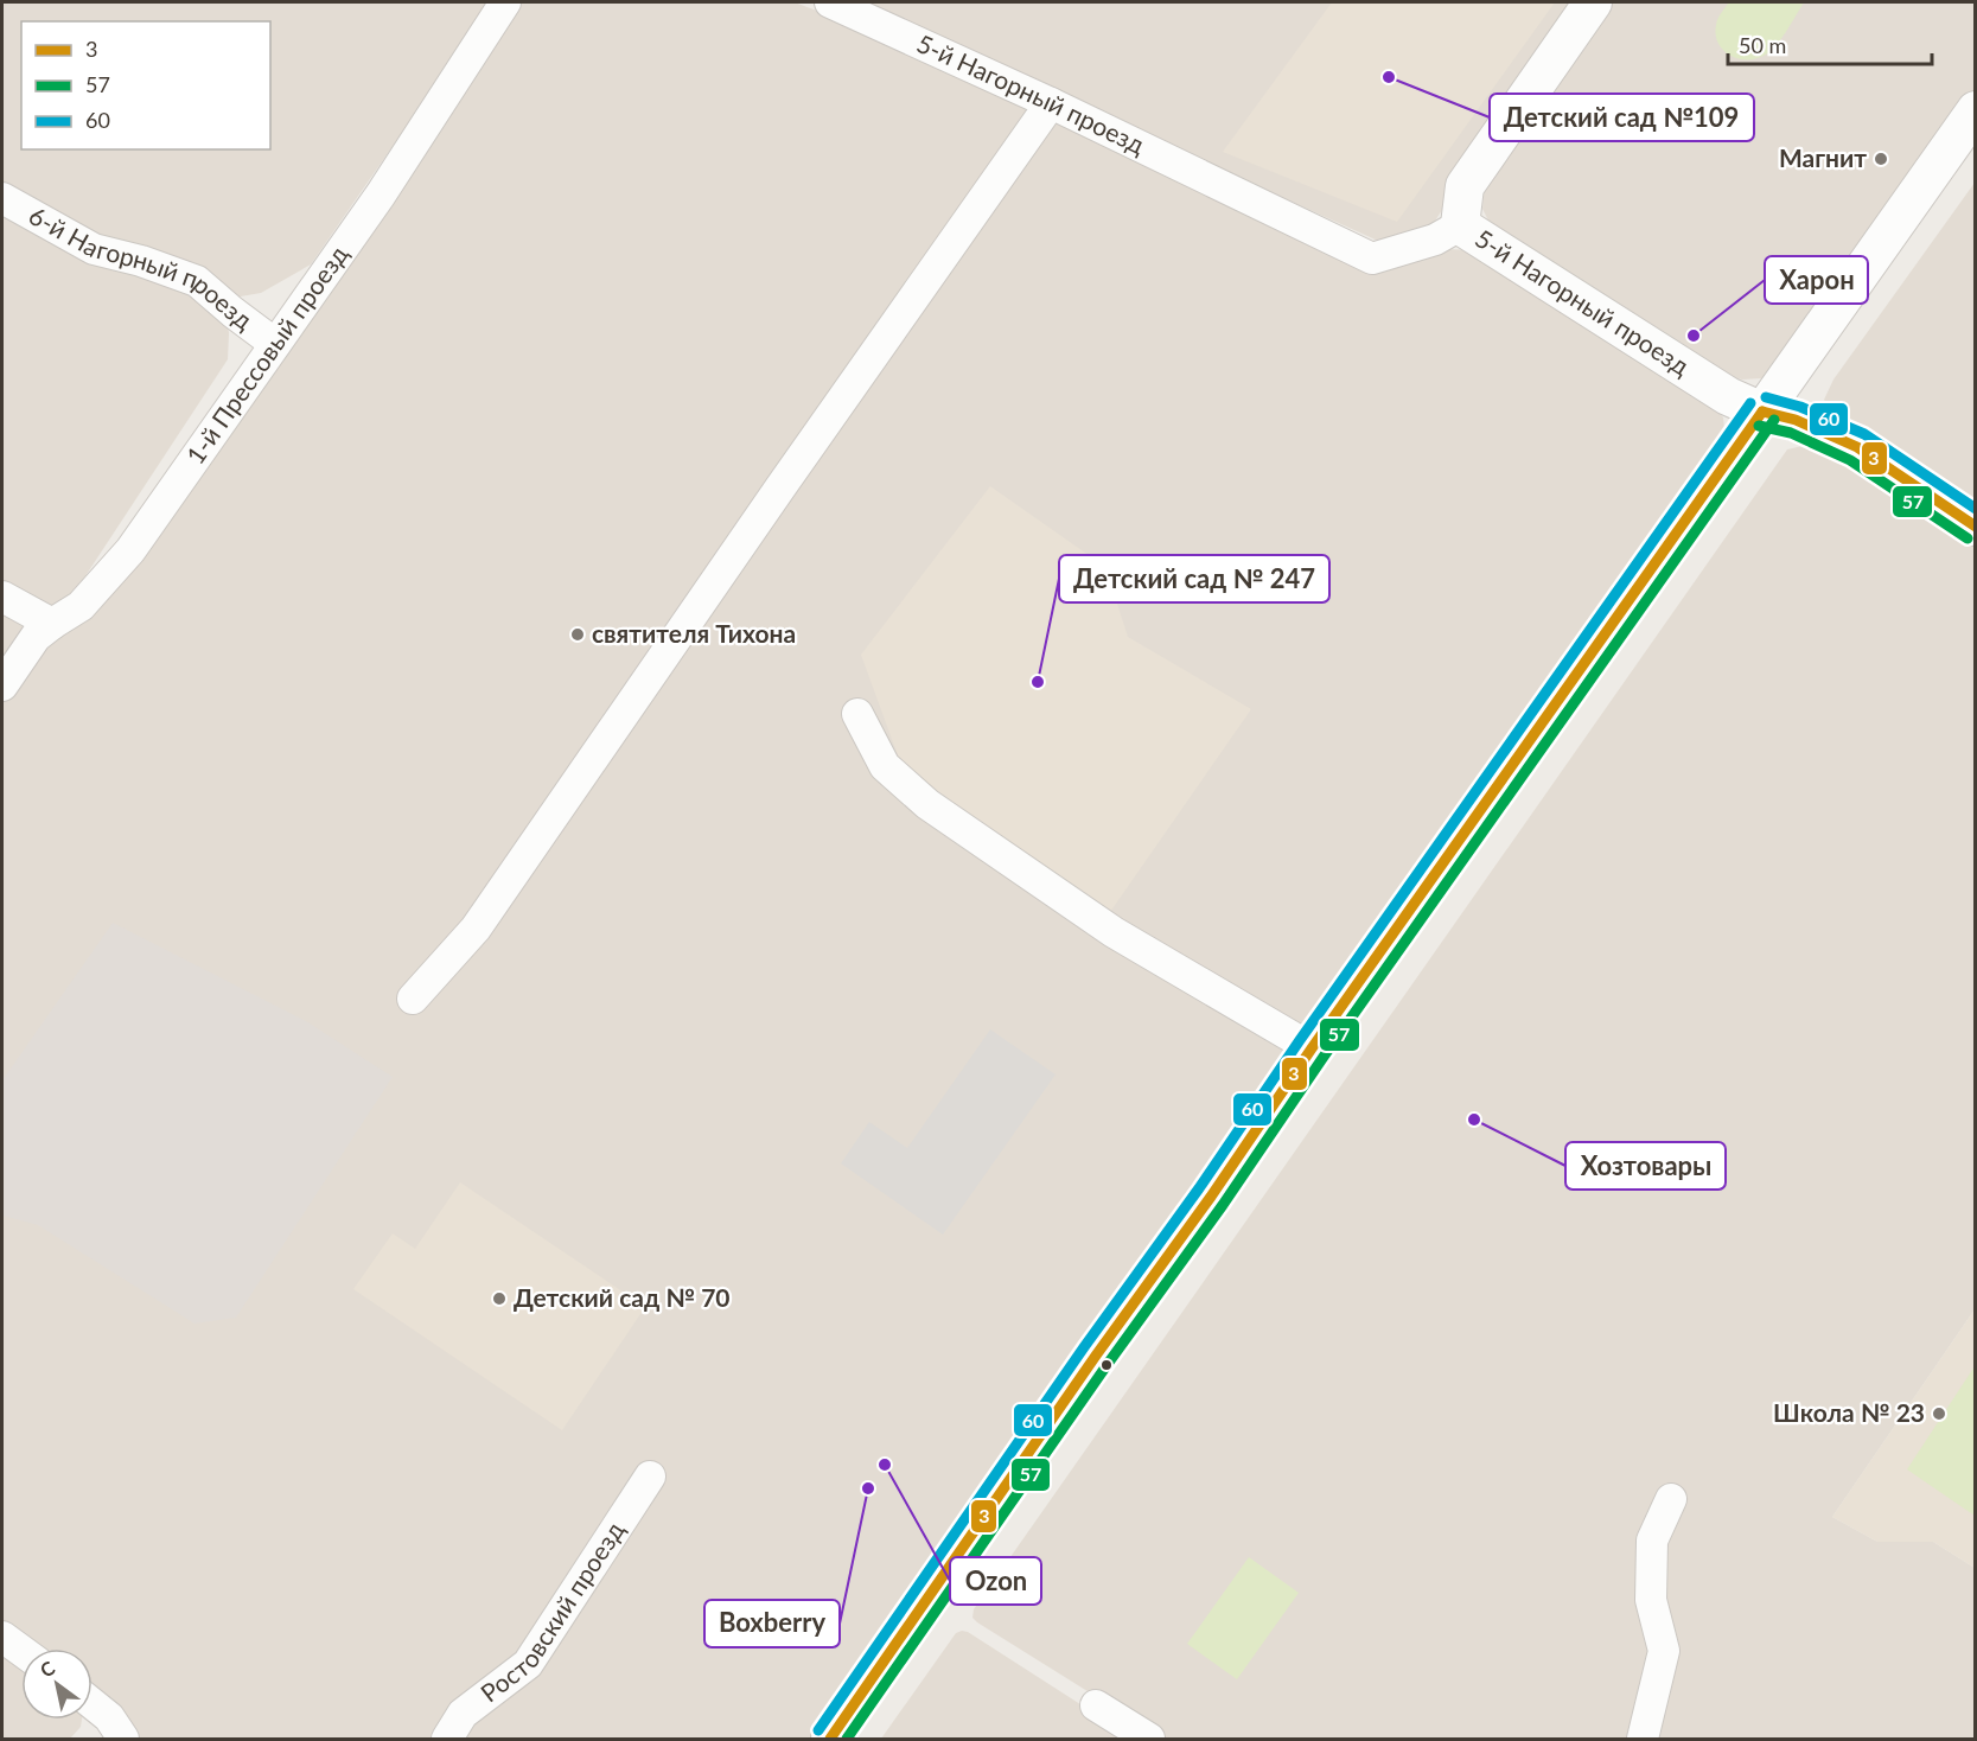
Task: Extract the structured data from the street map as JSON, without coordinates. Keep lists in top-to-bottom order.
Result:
{
  "streets": {
    "street": [
      "5-й Нагорный проезд",
      "6-й Нагорный проезд",
      "1-й Прессовый проезд",
      "Ростовский проезд"
    ]
  },
  "crossings": [
    ["6-й Нагорный проезд", "1-й Прессовый проезд"]
  ],
  "places": [
    "Детский сад №109",
    "Магнит",
    "Харон",
    "святителя Тихона",
    "Детский сад № 247",
    "Хозтовары",
    "Детский сад № 70",
    "Школа № 23",
    "Ozon",
    "Boxberry"
  ],
  "lines": ["transit line 60", "transit line 3", "transit line 57"],
  "legend": ["3", "57", "60"],
  "scale_bar": "50 m",
  "north": "top left"
}
